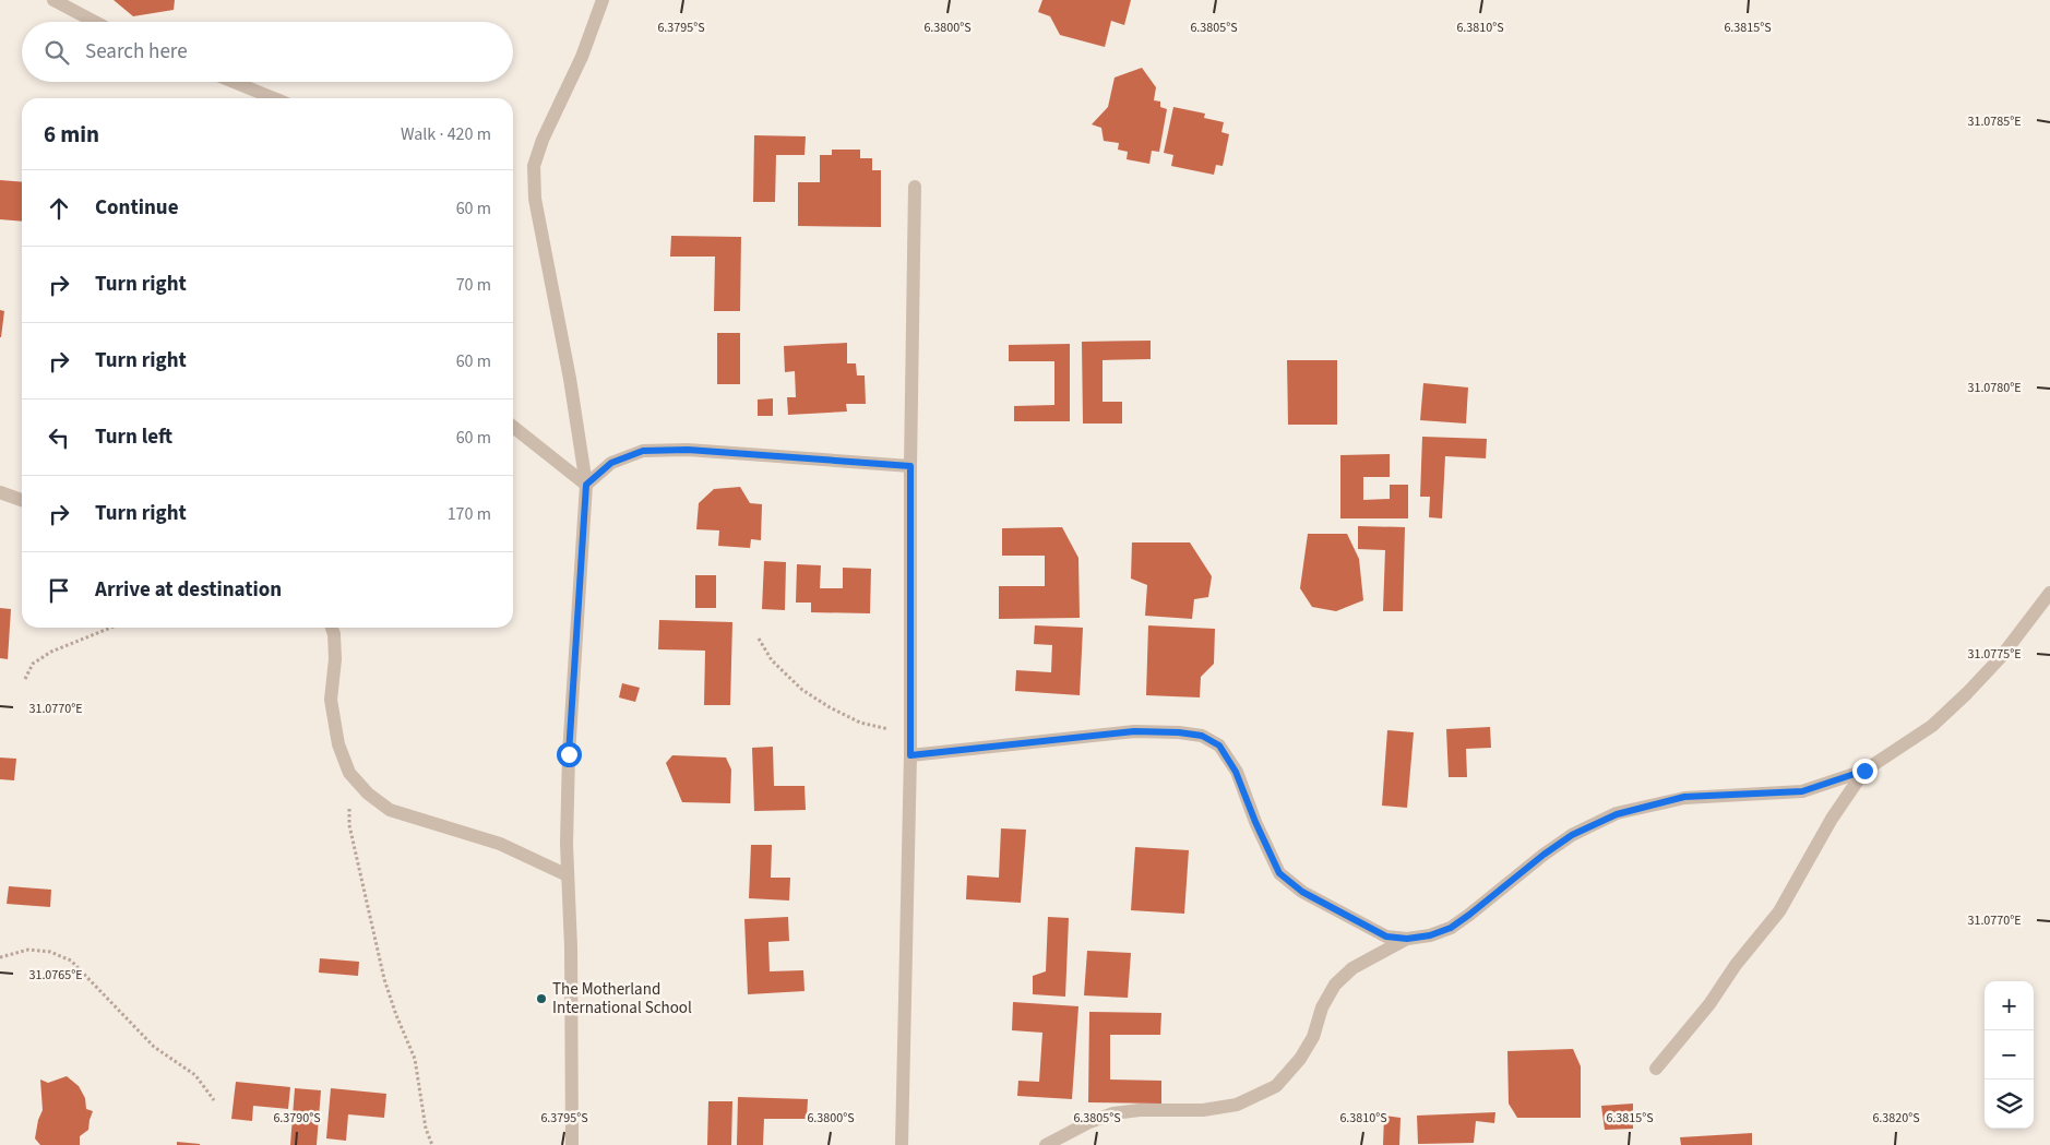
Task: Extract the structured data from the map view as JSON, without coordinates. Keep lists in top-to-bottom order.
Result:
{
  "places": ["The Motherland International School"],
  "page": {
    "search": "Search here",
    "heading": ["6 min", "Walk · 420 m"],
    "list": [
      ["Continue", "60 m"],
      ["Turn right", "70 m"],
      ["Turn right", "60 m"],
      ["Turn left", "60 m"],
      ["Turn right", "170 m"],
      "Arrive at destination"
    ],
    "map_buttons": ["+", "−"]
  },
  "coordinates": [
    "6.3795°S",
    "6.3800°S",
    "6.3805°S",
    "6.3810°S",
    "6.3815°S",
    "31.0785°E",
    "31.0780°E",
    "31.0775°E",
    "31.0770°E",
    "31.0765°E",
    "6.3790°S",
    "6.3820°S"
  ]
}
